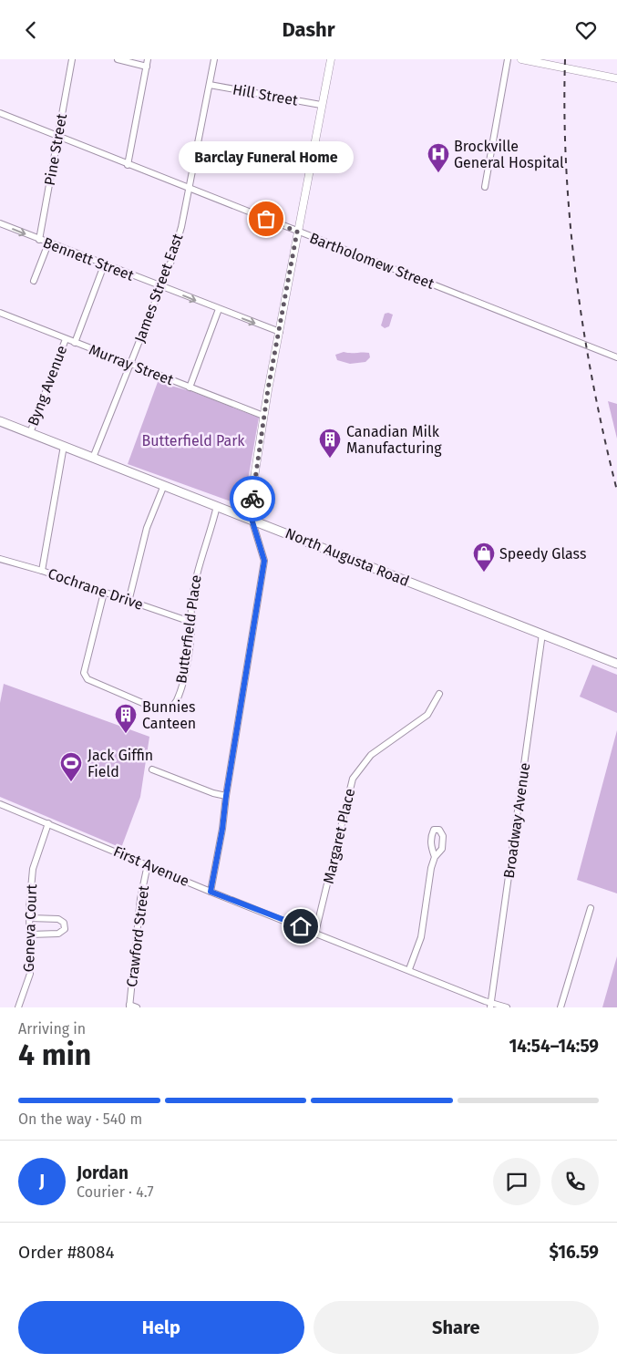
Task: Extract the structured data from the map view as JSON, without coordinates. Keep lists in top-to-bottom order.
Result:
{
  "streets": {
    "main road": ["North Augusta Road"],
    "street": [
      "Hill Street",
      "Pine Street",
      "Bennett Street",
      "Bartholomew Street",
      "James Street East",
      "Murray Street",
      "Byng Avenue",
      "Cochrane Drive",
      "Butterfield Place",
      "Broadway Avenue",
      "Margaret Place",
      "First Avenue",
      "Geneva Court",
      "Crawford Street"
    ]
  },
  "crossings": [
    ["Hill Street", "James Street East"],
    ["Pine Street", "Bennett Street"],
    ["Pine Street", "Bartholomew Street"],
    ["Bennett Street", "James Street East"],
    ["Bennett Street", "Byng Avenue"],
    ["Bartholomew Street", "James Street East"],
    ["James Street East", "Murray Street"],
    ["James Street East", "North Augusta Road"],
    ["Murray Street", "Byng Avenue"],
    ["Byng Avenue", "North Augusta Road"],
    ["North Augusta Road", "Butterfield Place"],
    ["North Augusta Road", "Broadway Avenue"],
    ["Cochrane Drive", "Butterfield Place"],
    ["Broadway Avenue", "First Avenue"],
    ["Margaret Place", "First Avenue"],
    ["First Avenue", "Geneva Court"],
    ["First Avenue", "Crawford Street"]
  ],
  "one_way": ["Bennett Street"],
  "parks": ["Butterfield Park"],
  "places": {
    "hospital": ["Brockville General Hospital"],
    "other": ["Barclay Funeral Home"],
    "building": ["Canadian Milk Manufacturing", "Bunnies Canteen"],
    "shop": ["Speedy Glass"],
    "sports": ["Jack Giffin Field"]
  },
  "page": {
    "header": "Dashr",
    "bubble": "Barclay Funeral Home",
    "heading": ["4 min", "Arriving in", "14:54–14:59"],
    "panel": [
      "Jordan",
      "Courier · 4.7",
      "Order #8084",
      "$16.59"
    ],
    "bar": "On the way · 540 m",
    "round": "J",
    "buttons": ["Help", "Share"]
  }
}
